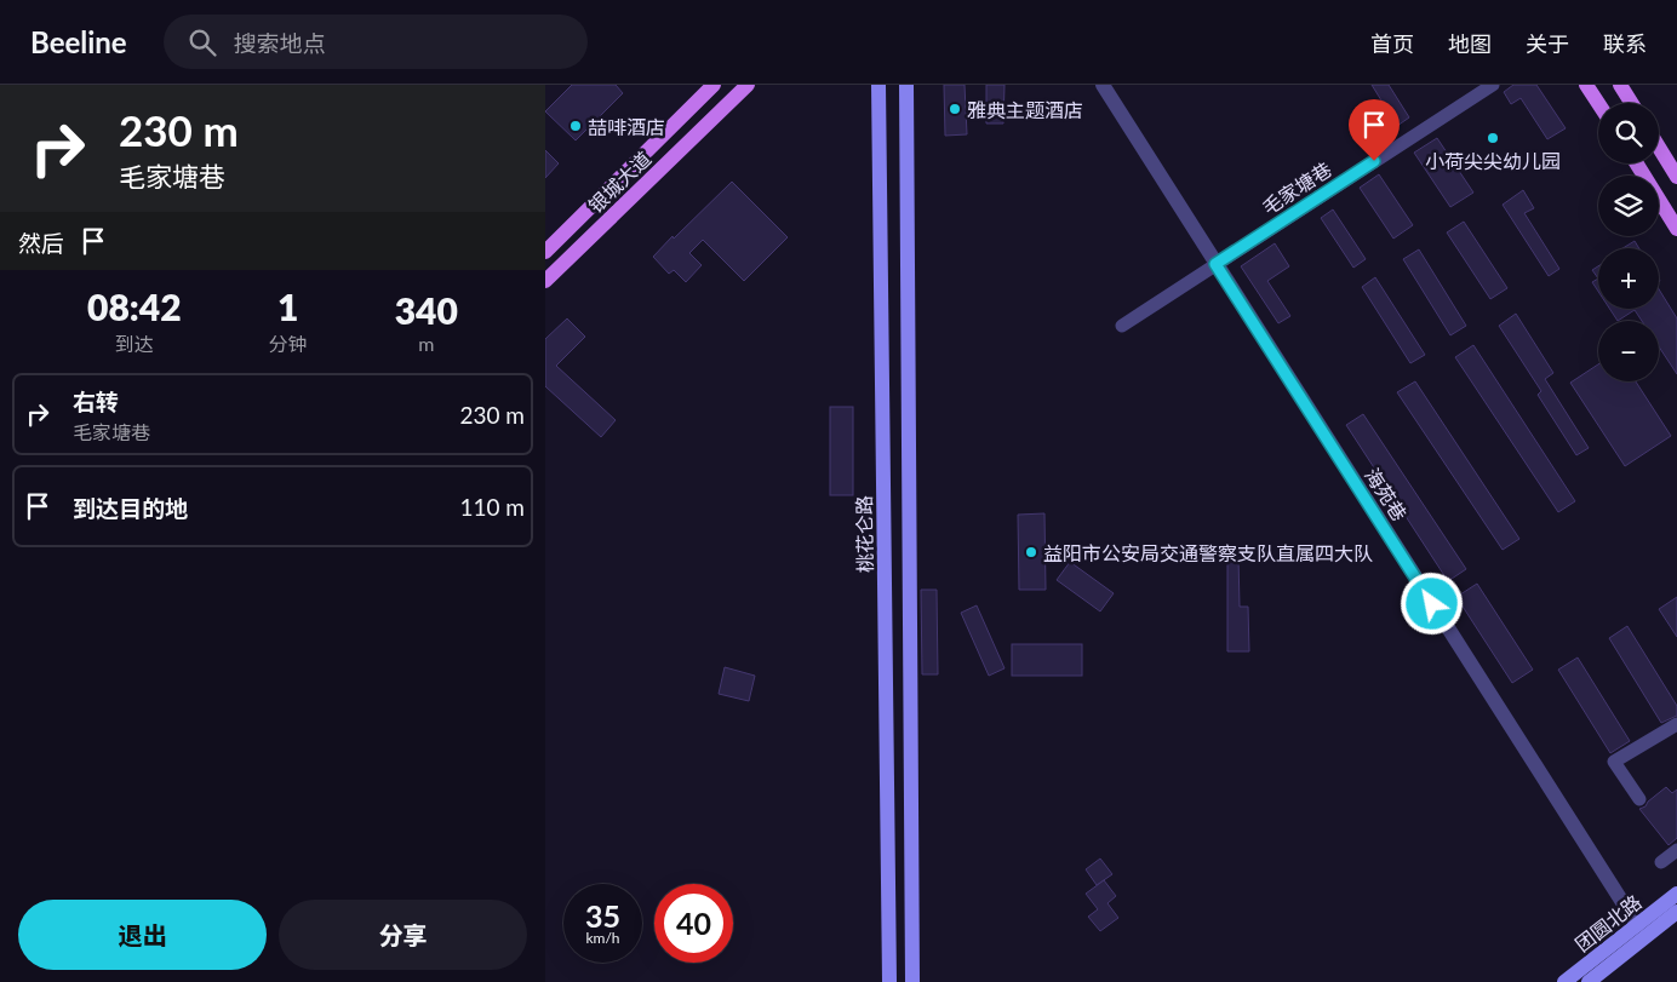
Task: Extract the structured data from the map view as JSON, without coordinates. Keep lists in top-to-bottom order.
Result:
{
  "streets": {
    "main road": ["银城大道", "桃花仑路", "团圆北路"],
    "street": ["毛家塘巷", "海苑巷"]
  },
  "crossings": [
    ["毛家塘巷", "海苑巷"],
    ["海苑巷", "团圆北路"]
  ],
  "places": [
    "雅典主题酒店",
    "喆啡酒店",
    "小荷尖尖幼儿园",
    "益阳市公安局交通警察支队直属四大队"
  ],
  "page": {
    "header": "Beeline",
    "search": "搜索地点",
    "nav": [
      "首页",
      "地图",
      "关于",
      "联系"
    ],
    "turn": ["230 m", "毛家塘巷"],
    "map_buttons": ["+", "−"],
    "then": "然后",
    "eta": [
      "08:42",
      "到达",
      "1",
      "分钟",
      "340",
      "m"
    ],
    "list": [
      {
        "name": "右转",
        "note": "毛家塘巷",
        "value": "230 m"
      },
      {
        "name": "到达目的地",
        "value": "110 m"
      }
    ],
    "speed": "35 km/h",
    "limit": "40",
    "buttons": ["退出", "分享"]
  }
}
